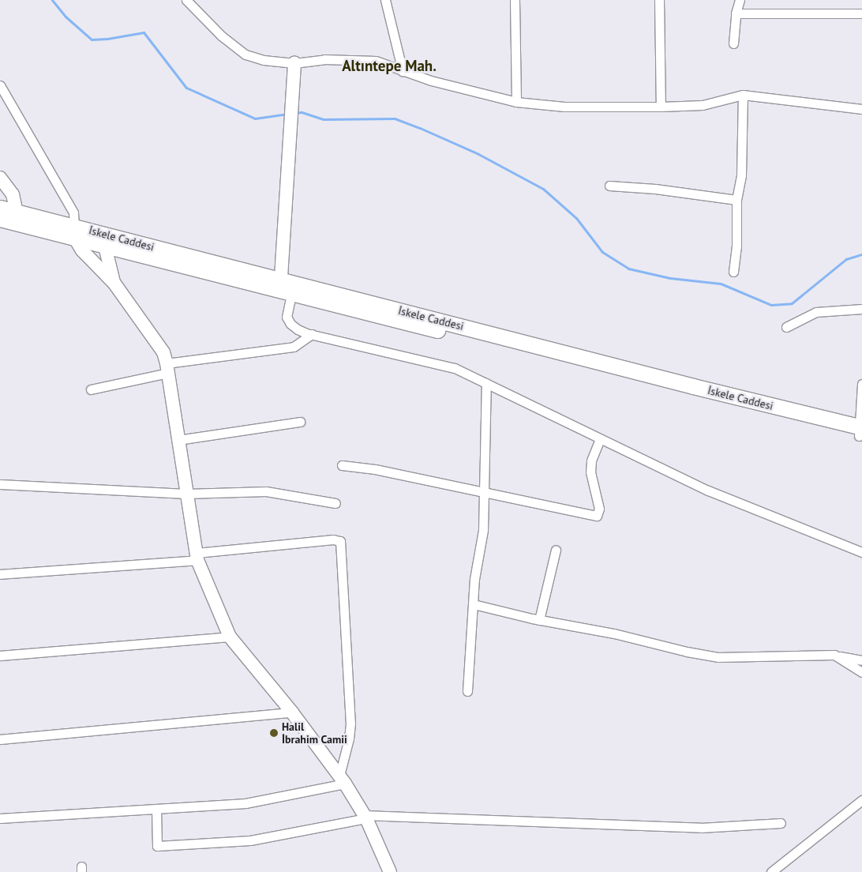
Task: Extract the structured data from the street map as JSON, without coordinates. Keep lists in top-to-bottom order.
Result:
{
  "streets": {
    "main road": ["İskele Caddesi"]
  },
  "districts": ["Altıntepe Mah."],
  "places": ["Halil İbrahim Camii"]
}
